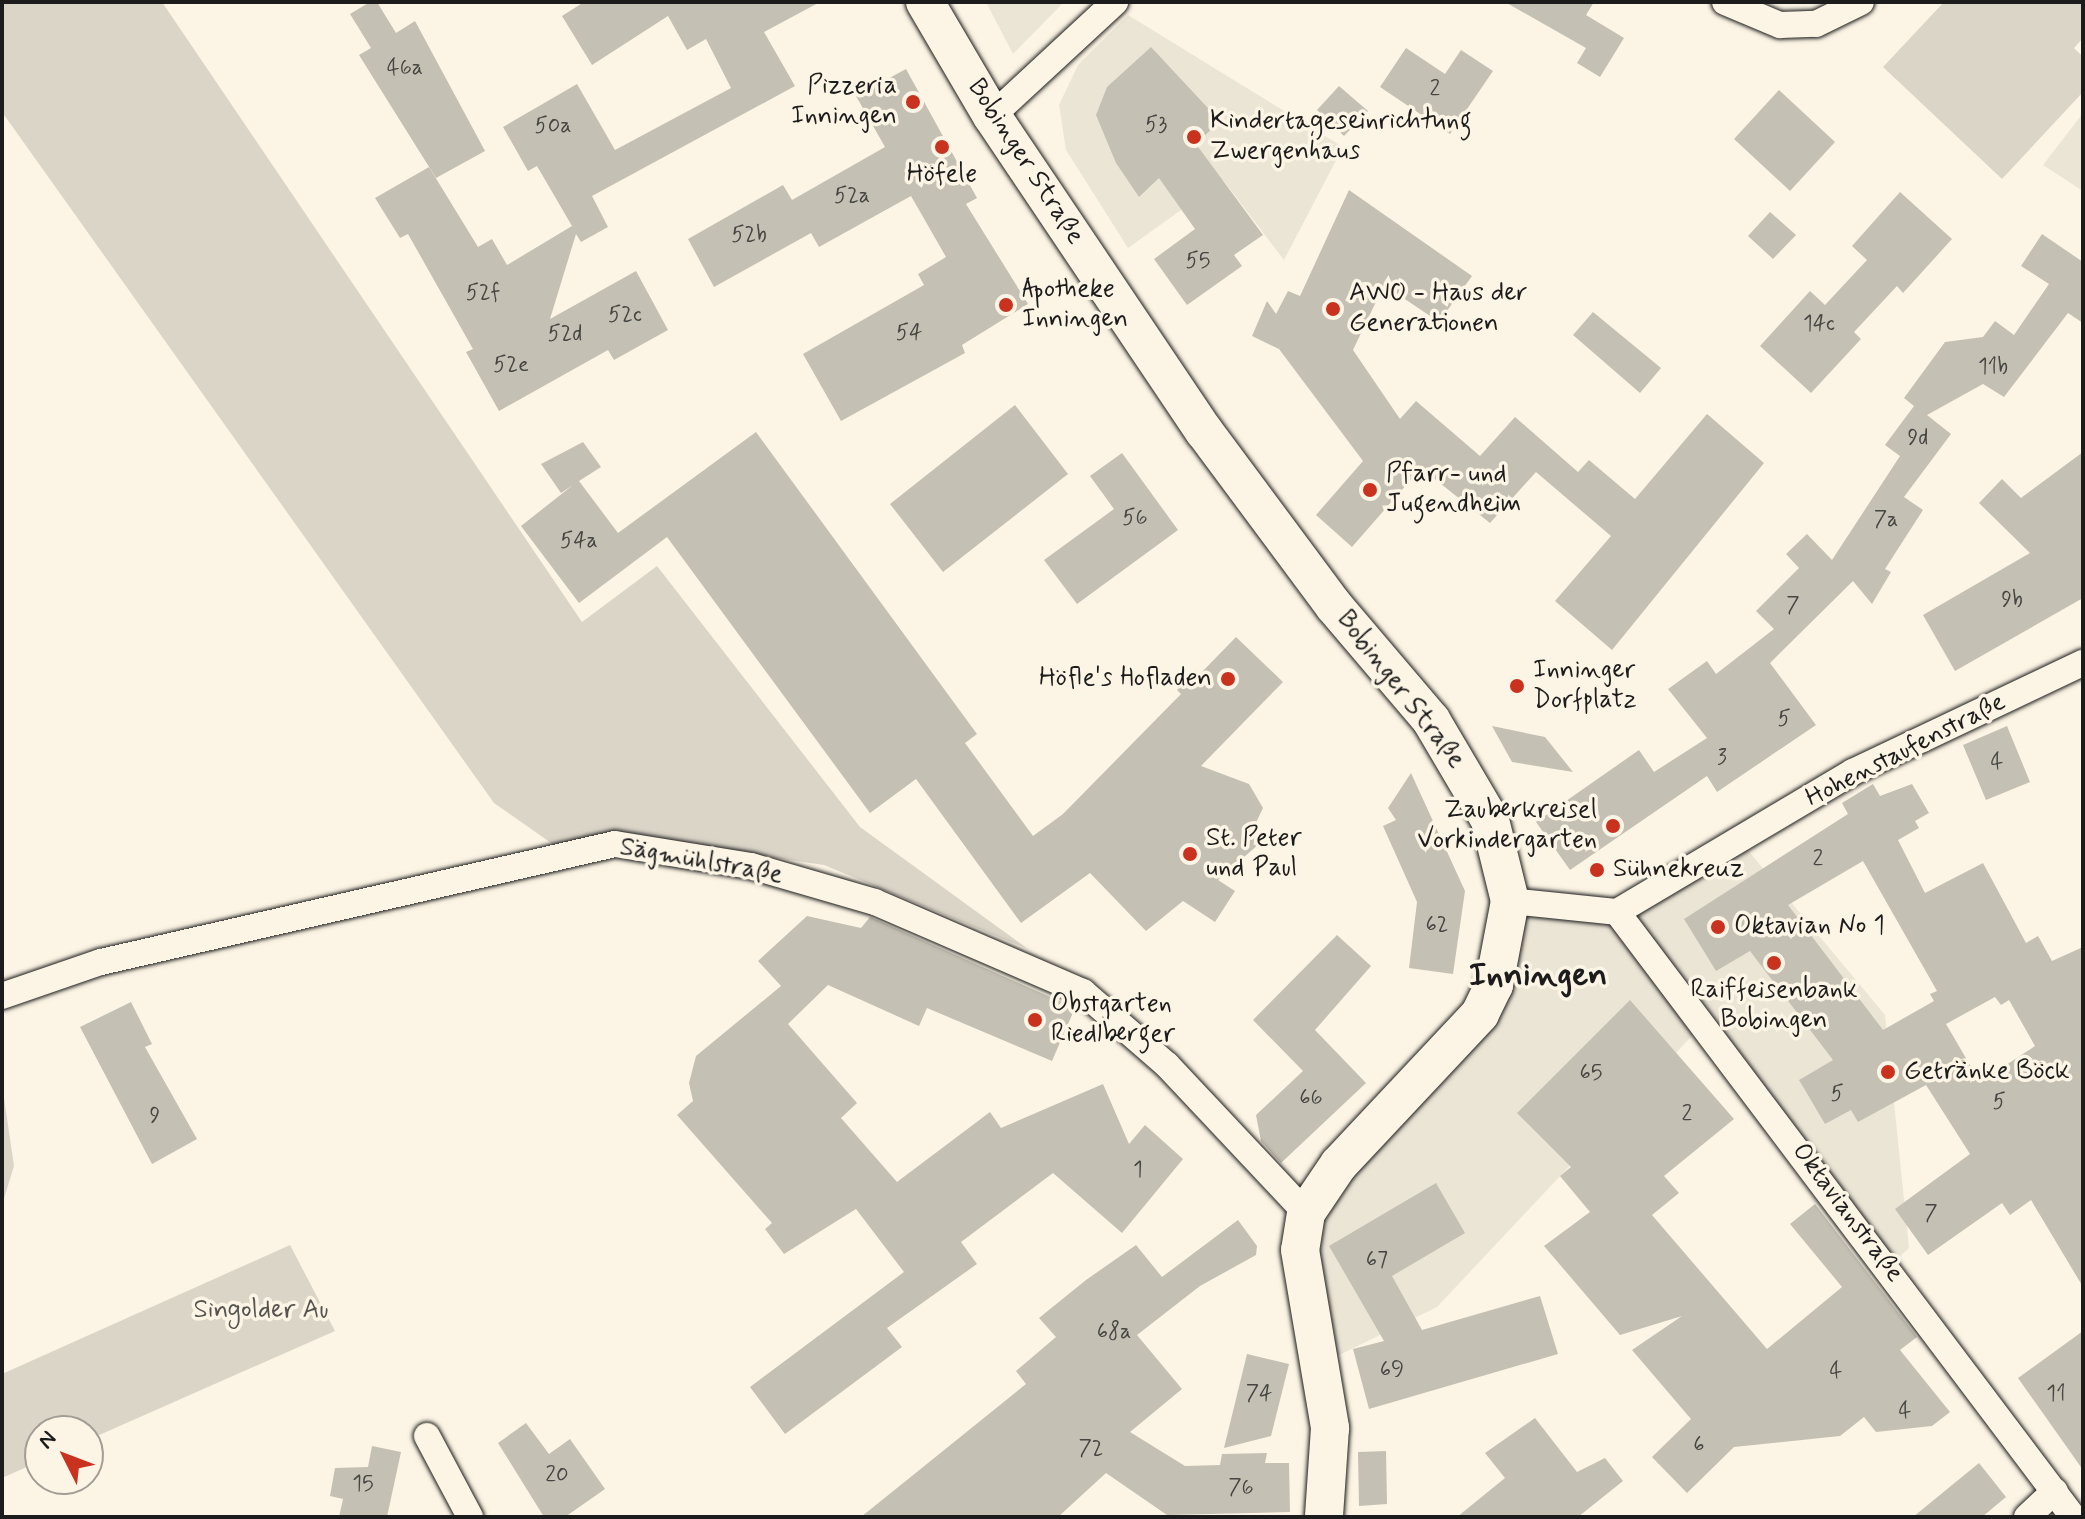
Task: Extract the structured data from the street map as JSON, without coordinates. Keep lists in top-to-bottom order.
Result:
{
  "streets": {
    "main road": ["Bobinger Straße"],
    "street": ["Hohenstaufenstraße", "Sägmühlstraße", "Oktavianstraße"]
  },
  "crossings": [
    ["Bobinger Straße", "Sägmühlstraße"],
    ["Hohenstaufenstraße", "Oktavianstraße"]
  ],
  "districts": ["Inningen"],
  "parks": ["Singolder Au"],
  "places": [
    "Pizzeria Inningen",
    "Kindertageseinrichtung Zwergenhaus",
    "Höfele",
    "Apotheke Inningen",
    "AWO - Haus der Generationen",
    "Pfarr- und Jugendheim",
    "Höfle's Hofladen",
    "Inninger Dorfplatz",
    "Zauberkreisel Vorkindergarten",
    "St. Peter und Paul",
    "Sühnekreuz",
    "Oktavian No 1",
    "Raiffeisenbank Bobingen",
    "Obstgarten Riedlberger",
    "Getränke Böck"
  ],
  "house_numbers": [
    "46a",
    "2",
    "53",
    "50a",
    "52a",
    "52b",
    "55",
    "52f",
    "52c",
    "14c",
    "54",
    "52d",
    "52e",
    "11b",
    "9d",
    "56",
    "7a",
    "54a",
    "9b",
    "7",
    "5",
    "3",
    "4",
    "2",
    "62",
    "65",
    "5",
    "66",
    "5",
    "2",
    "9",
    "1",
    "7",
    "67",
    "68a",
    "69",
    "4",
    "74",
    "11",
    "4",
    "6",
    "72",
    "20",
    "15",
    "76"
  ],
  "north": "top left"
}
